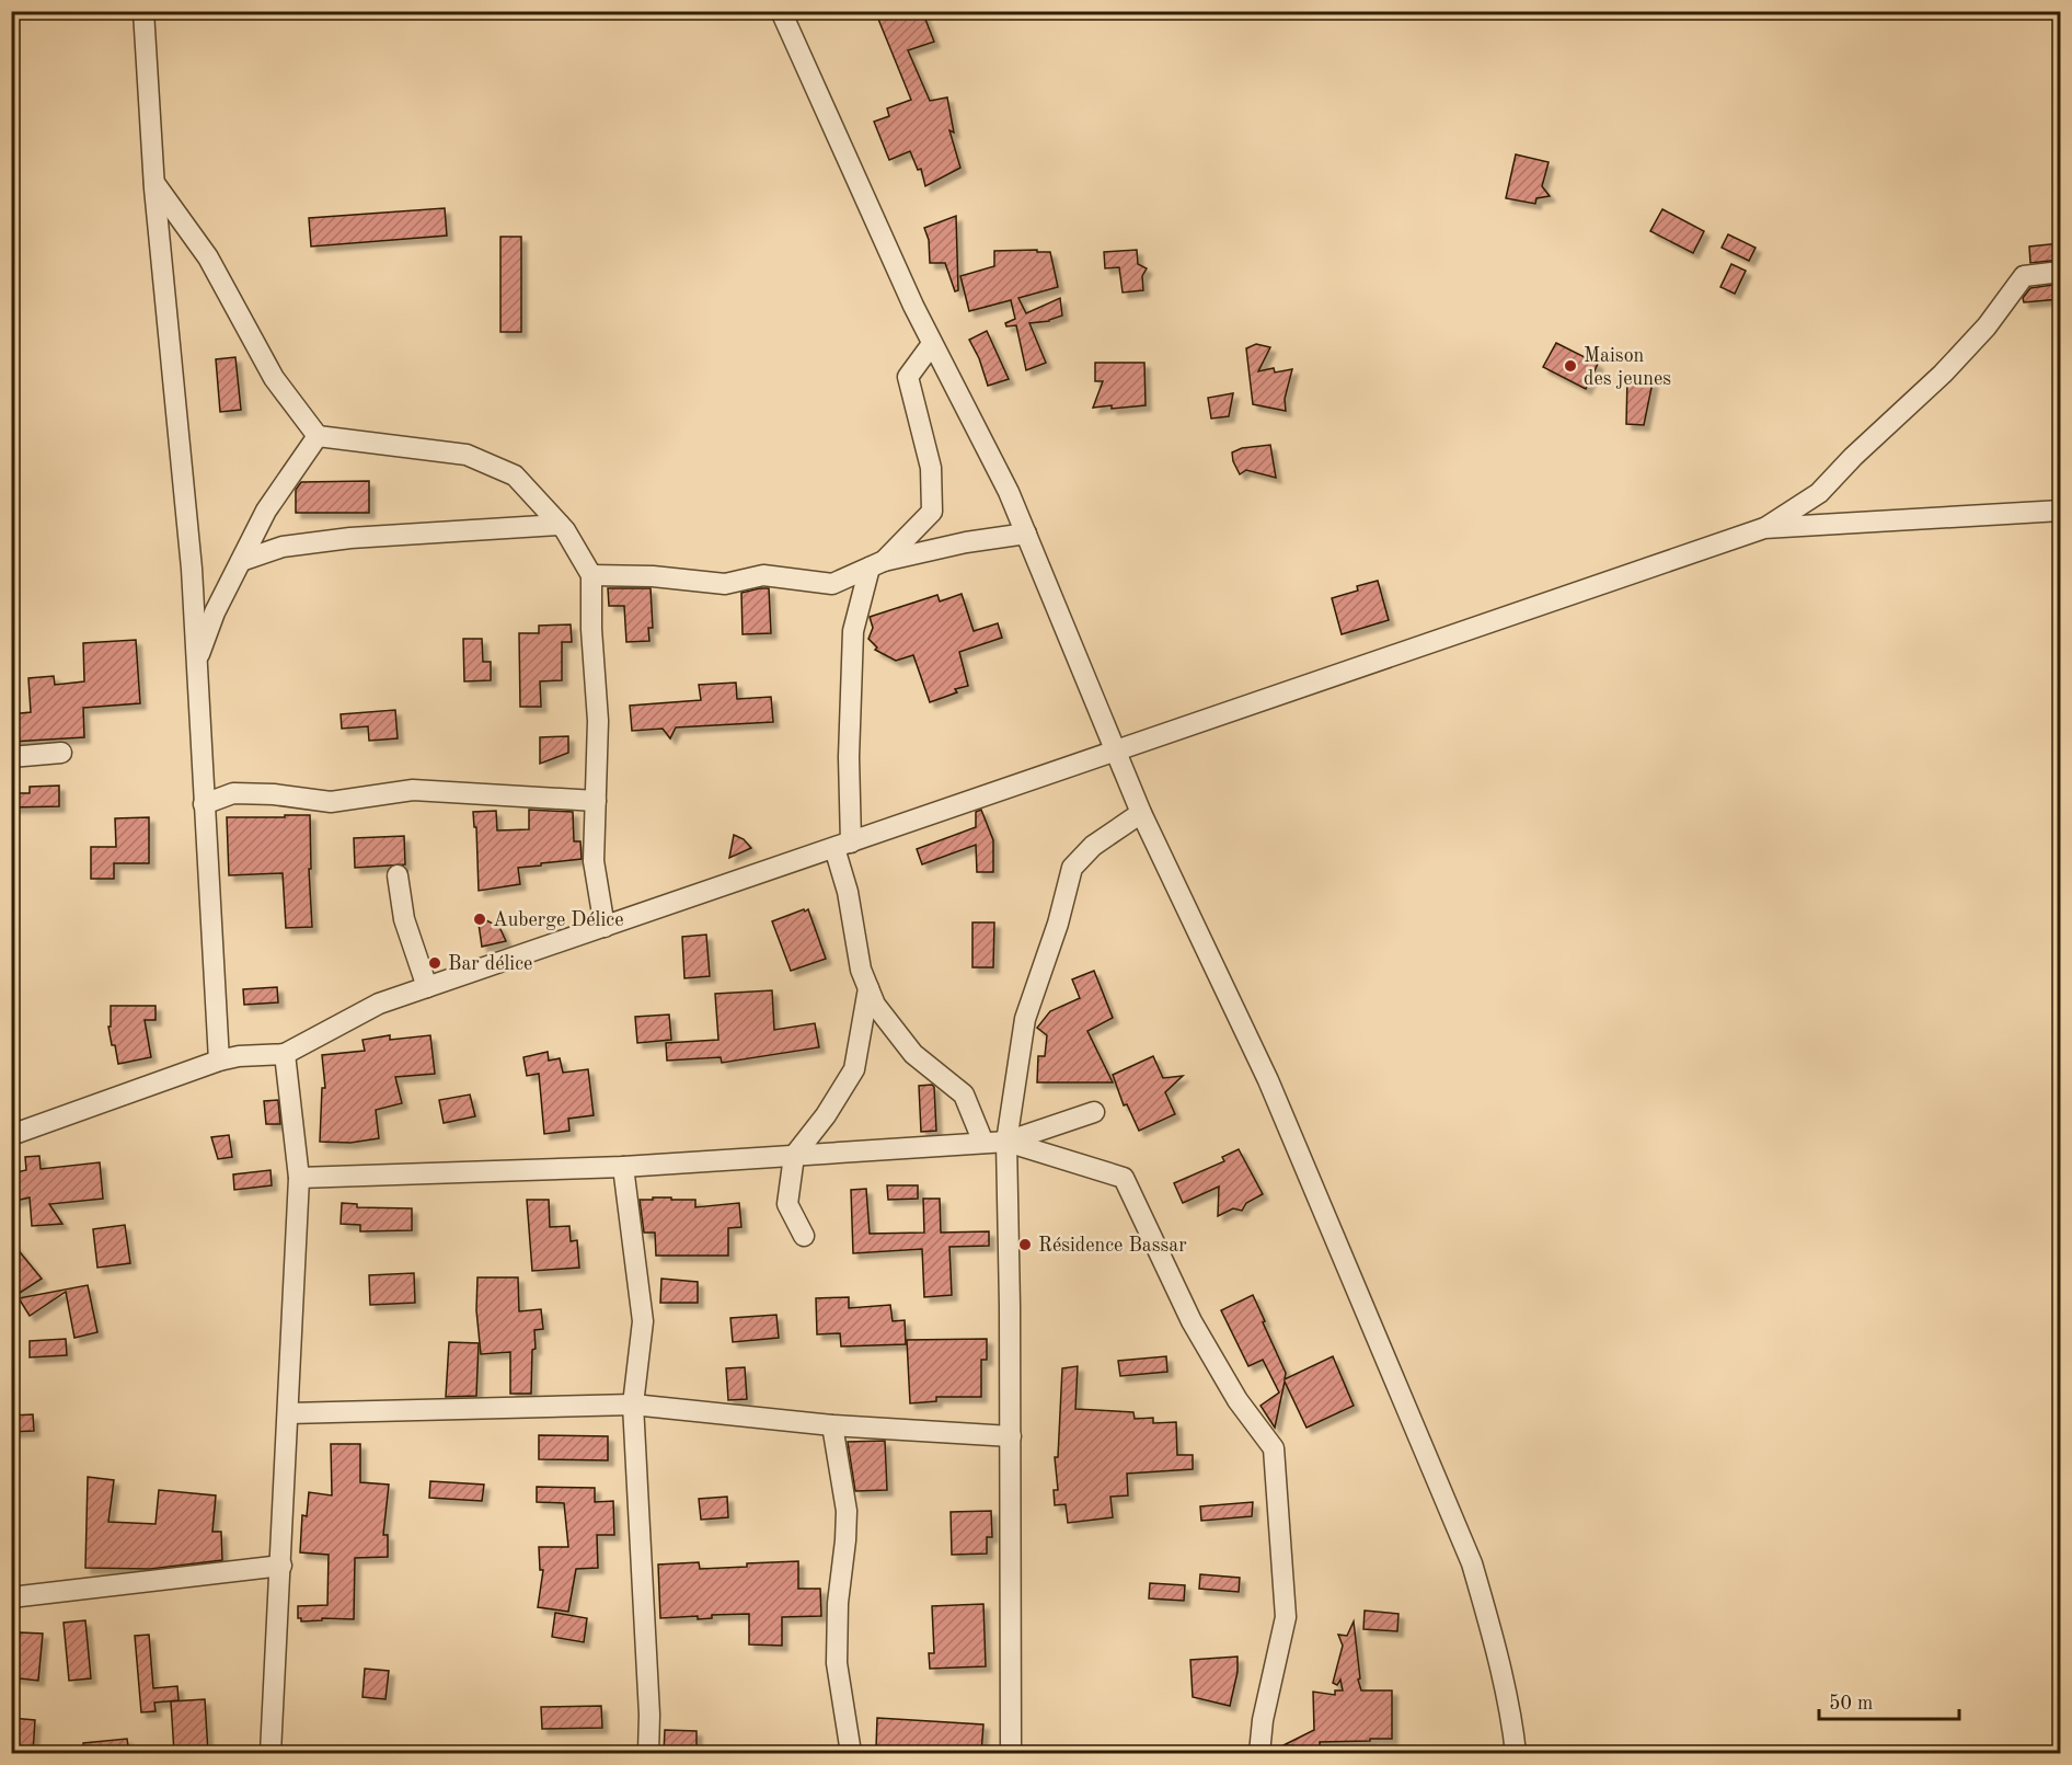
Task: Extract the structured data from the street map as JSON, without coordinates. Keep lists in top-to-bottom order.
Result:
{
  "places": [
    "Maison des jeunes",
    "Auberge Délice",
    "Bar délice",
    "Résidence Bassar"
  ],
  "scale_bar": "50 m"
}
